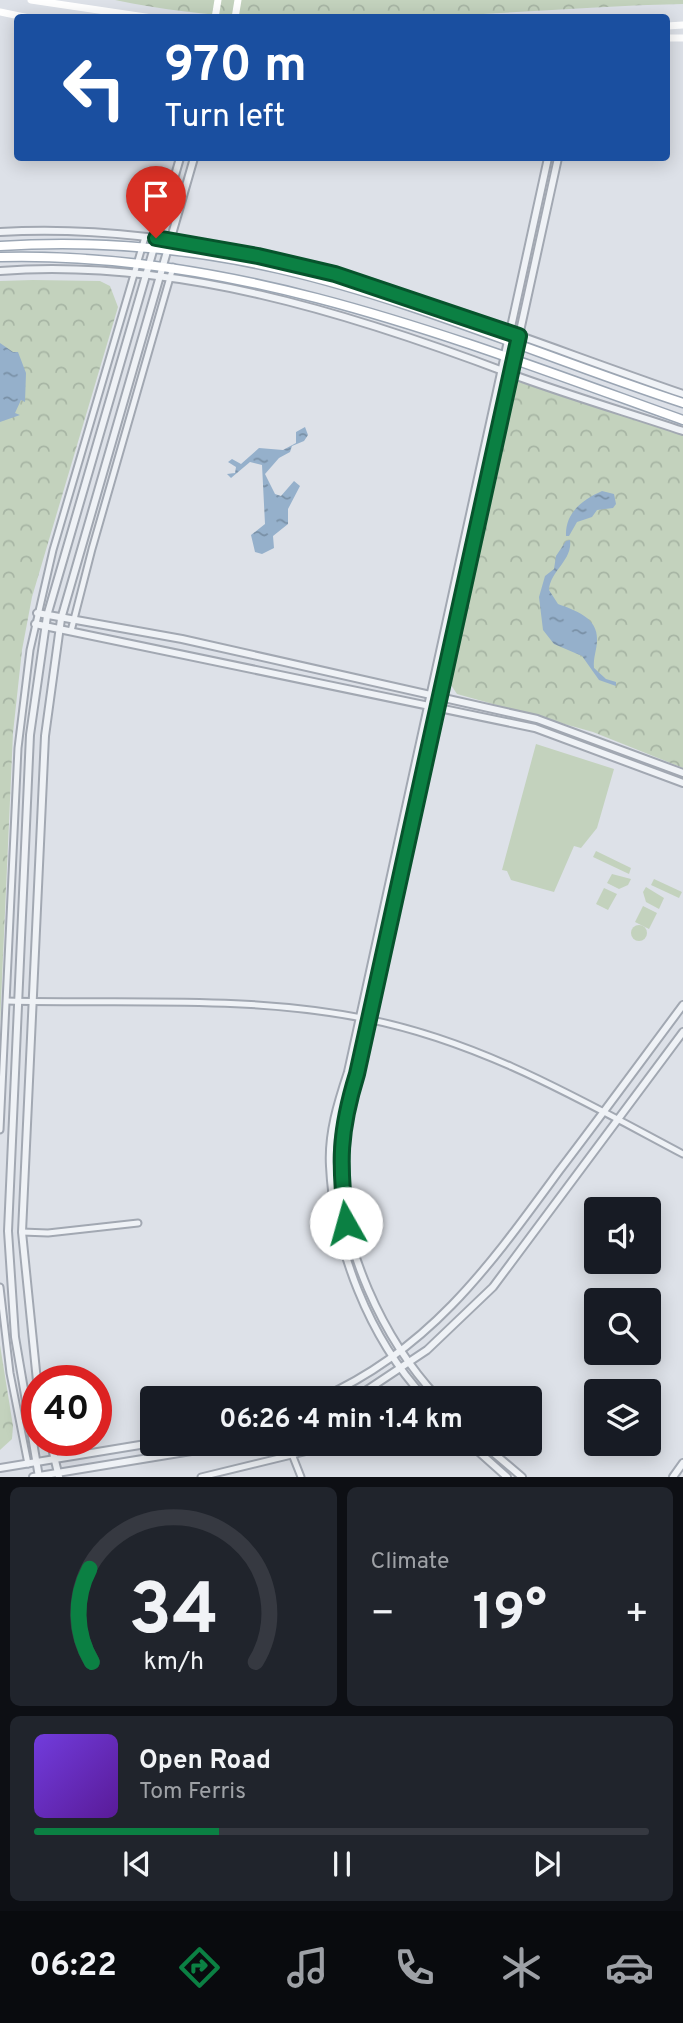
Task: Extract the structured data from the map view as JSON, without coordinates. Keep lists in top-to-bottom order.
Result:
{
  "page": {
    "turn": ["970 m", "Turn left"],
    "limit": "40",
    "trip": "06:26 · 4 min · 1.4 km",
    "tile": "Climate",
    "heat": ["−", "19°", "+"],
    "song": ["Open Road", "Tom Ferris"],
    "tabs": "06:22",
    "gauge": ["34", "km/h"]
  }
}
